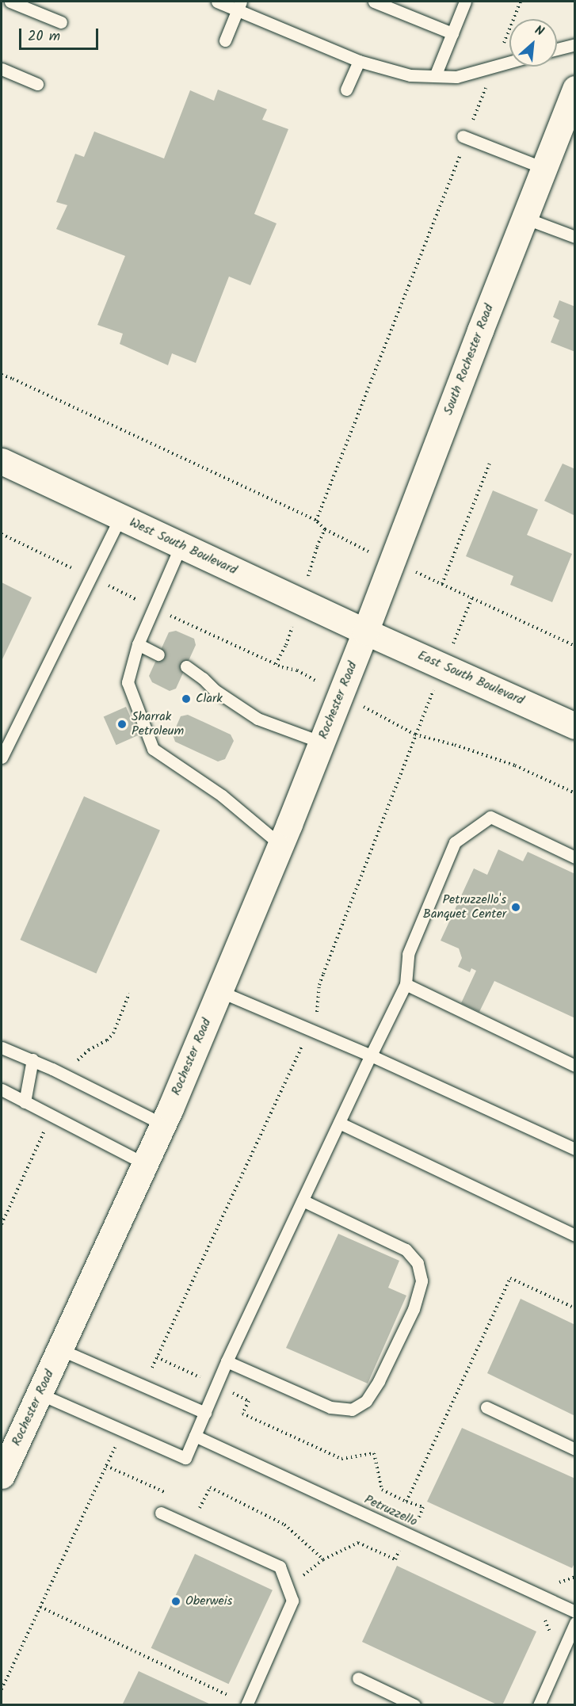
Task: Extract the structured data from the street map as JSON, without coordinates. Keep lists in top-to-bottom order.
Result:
{
  "streets": {
    "main road": [
      "South Rochester Road",
      "West South Boulevard",
      "East South Boulevard",
      "Rochester Road"
    ],
    "lane": ["Petruzzello"]
  },
  "crossings": [
    ["South Rochester Road", "West South Boulevard"],
    ["South Rochester Road", "East South Boulevard"],
    ["South Rochester Road", "Rochester Road"],
    ["West South Boulevard", "East South Boulevard"],
    ["West South Boulevard", "Rochester Road"],
    ["East South Boulevard", "Rochester Road"]
  ],
  "places": [
    "Clark",
    "Sharrak Petroleum",
    "Petruzzello's Banquet Center",
    "Oberweis"
  ],
  "scale_bar": "20 m",
  "north": "top right"
}
